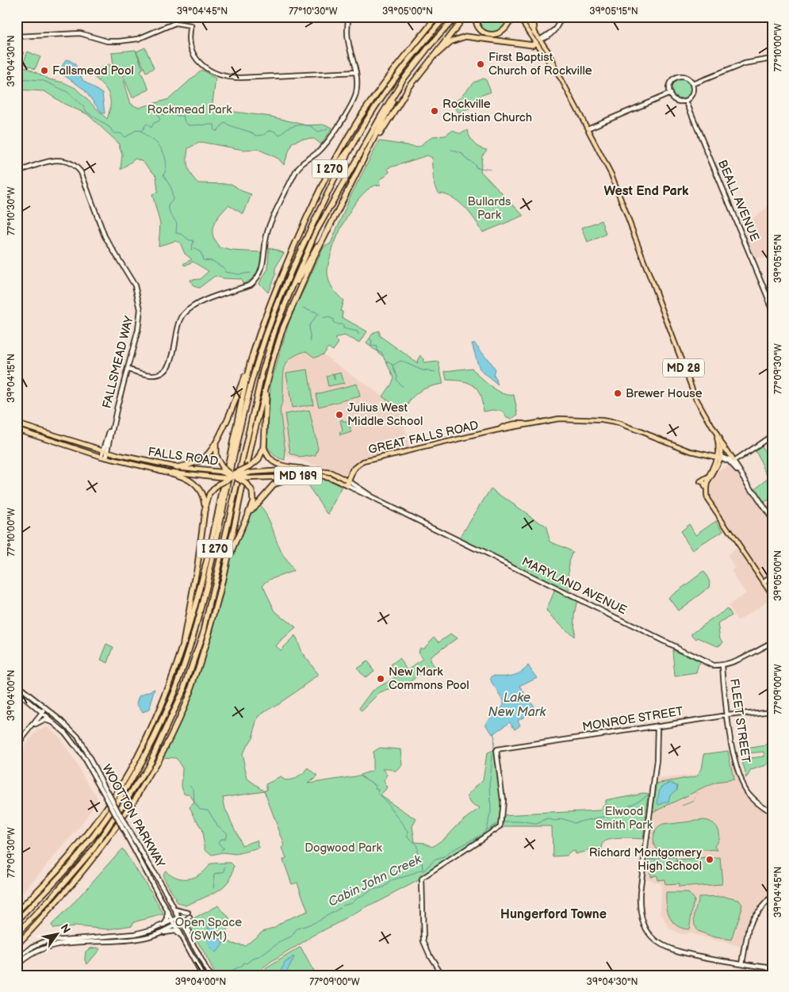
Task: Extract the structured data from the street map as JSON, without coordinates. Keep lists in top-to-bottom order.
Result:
{
  "streets": {
    "highway": ["I 270"],
    "main road": [
      "MD 28",
      "GREAT FALLS ROAD",
      "FALLS ROAD",
      "MD 189"
    ],
    "street": [
      "BEALL AVENUE",
      "FALLSMEAD WAY",
      "MARYLAND AVENUE",
      "MONROE STREET",
      "FLEET STREET",
      "WOOTTON PARKWAY"
    ]
  },
  "crossings": [
    ["FALLSMEAD WAY", "FALLS ROAD"],
    ["MD 28", "GREAT FALLS ROAD"],
    ["GREAT FALLS ROAD", "MD 189"],
    ["GREAT FALLS ROAD", "MARYLAND AVENUE"],
    ["MD 189", "MARYLAND AVENUE"],
    ["MARYLAND AVENUE", "FLEET STREET"],
    ["MONROE STREET", "FLEET STREET"]
  ],
  "districts": ["West End Park", "Hungerford Towne"],
  "water": ["Lake New Mark", "Cabin John Creek"],
  "parks": [
    "Rockmead Park",
    "Bullards Park",
    "Elwood Smith Park",
    "Dogwood Park",
    "Open Space (SWM)"
  ],
  "places": [
    "First Baptist Church of Rockville",
    "Fallsmead Pool",
    "Rockville Christian Church",
    "Brewer House",
    "Julius West Middle School",
    "New Mark Commons Pool",
    "Richard Montgomery High School"
  ],
  "north": "top right",
  "coordinates": [
    "39°04'45\"N",
    "77°10'30\"W",
    "39°05'00\"N",
    "39°05'15\"N",
    "77°10'00\"W",
    "39°04'30\"N",
    "77°09'30\"W",
    "39°04'15\"N",
    "77°09'00\"W",
    "39°04'00\"N"
  ]
}
